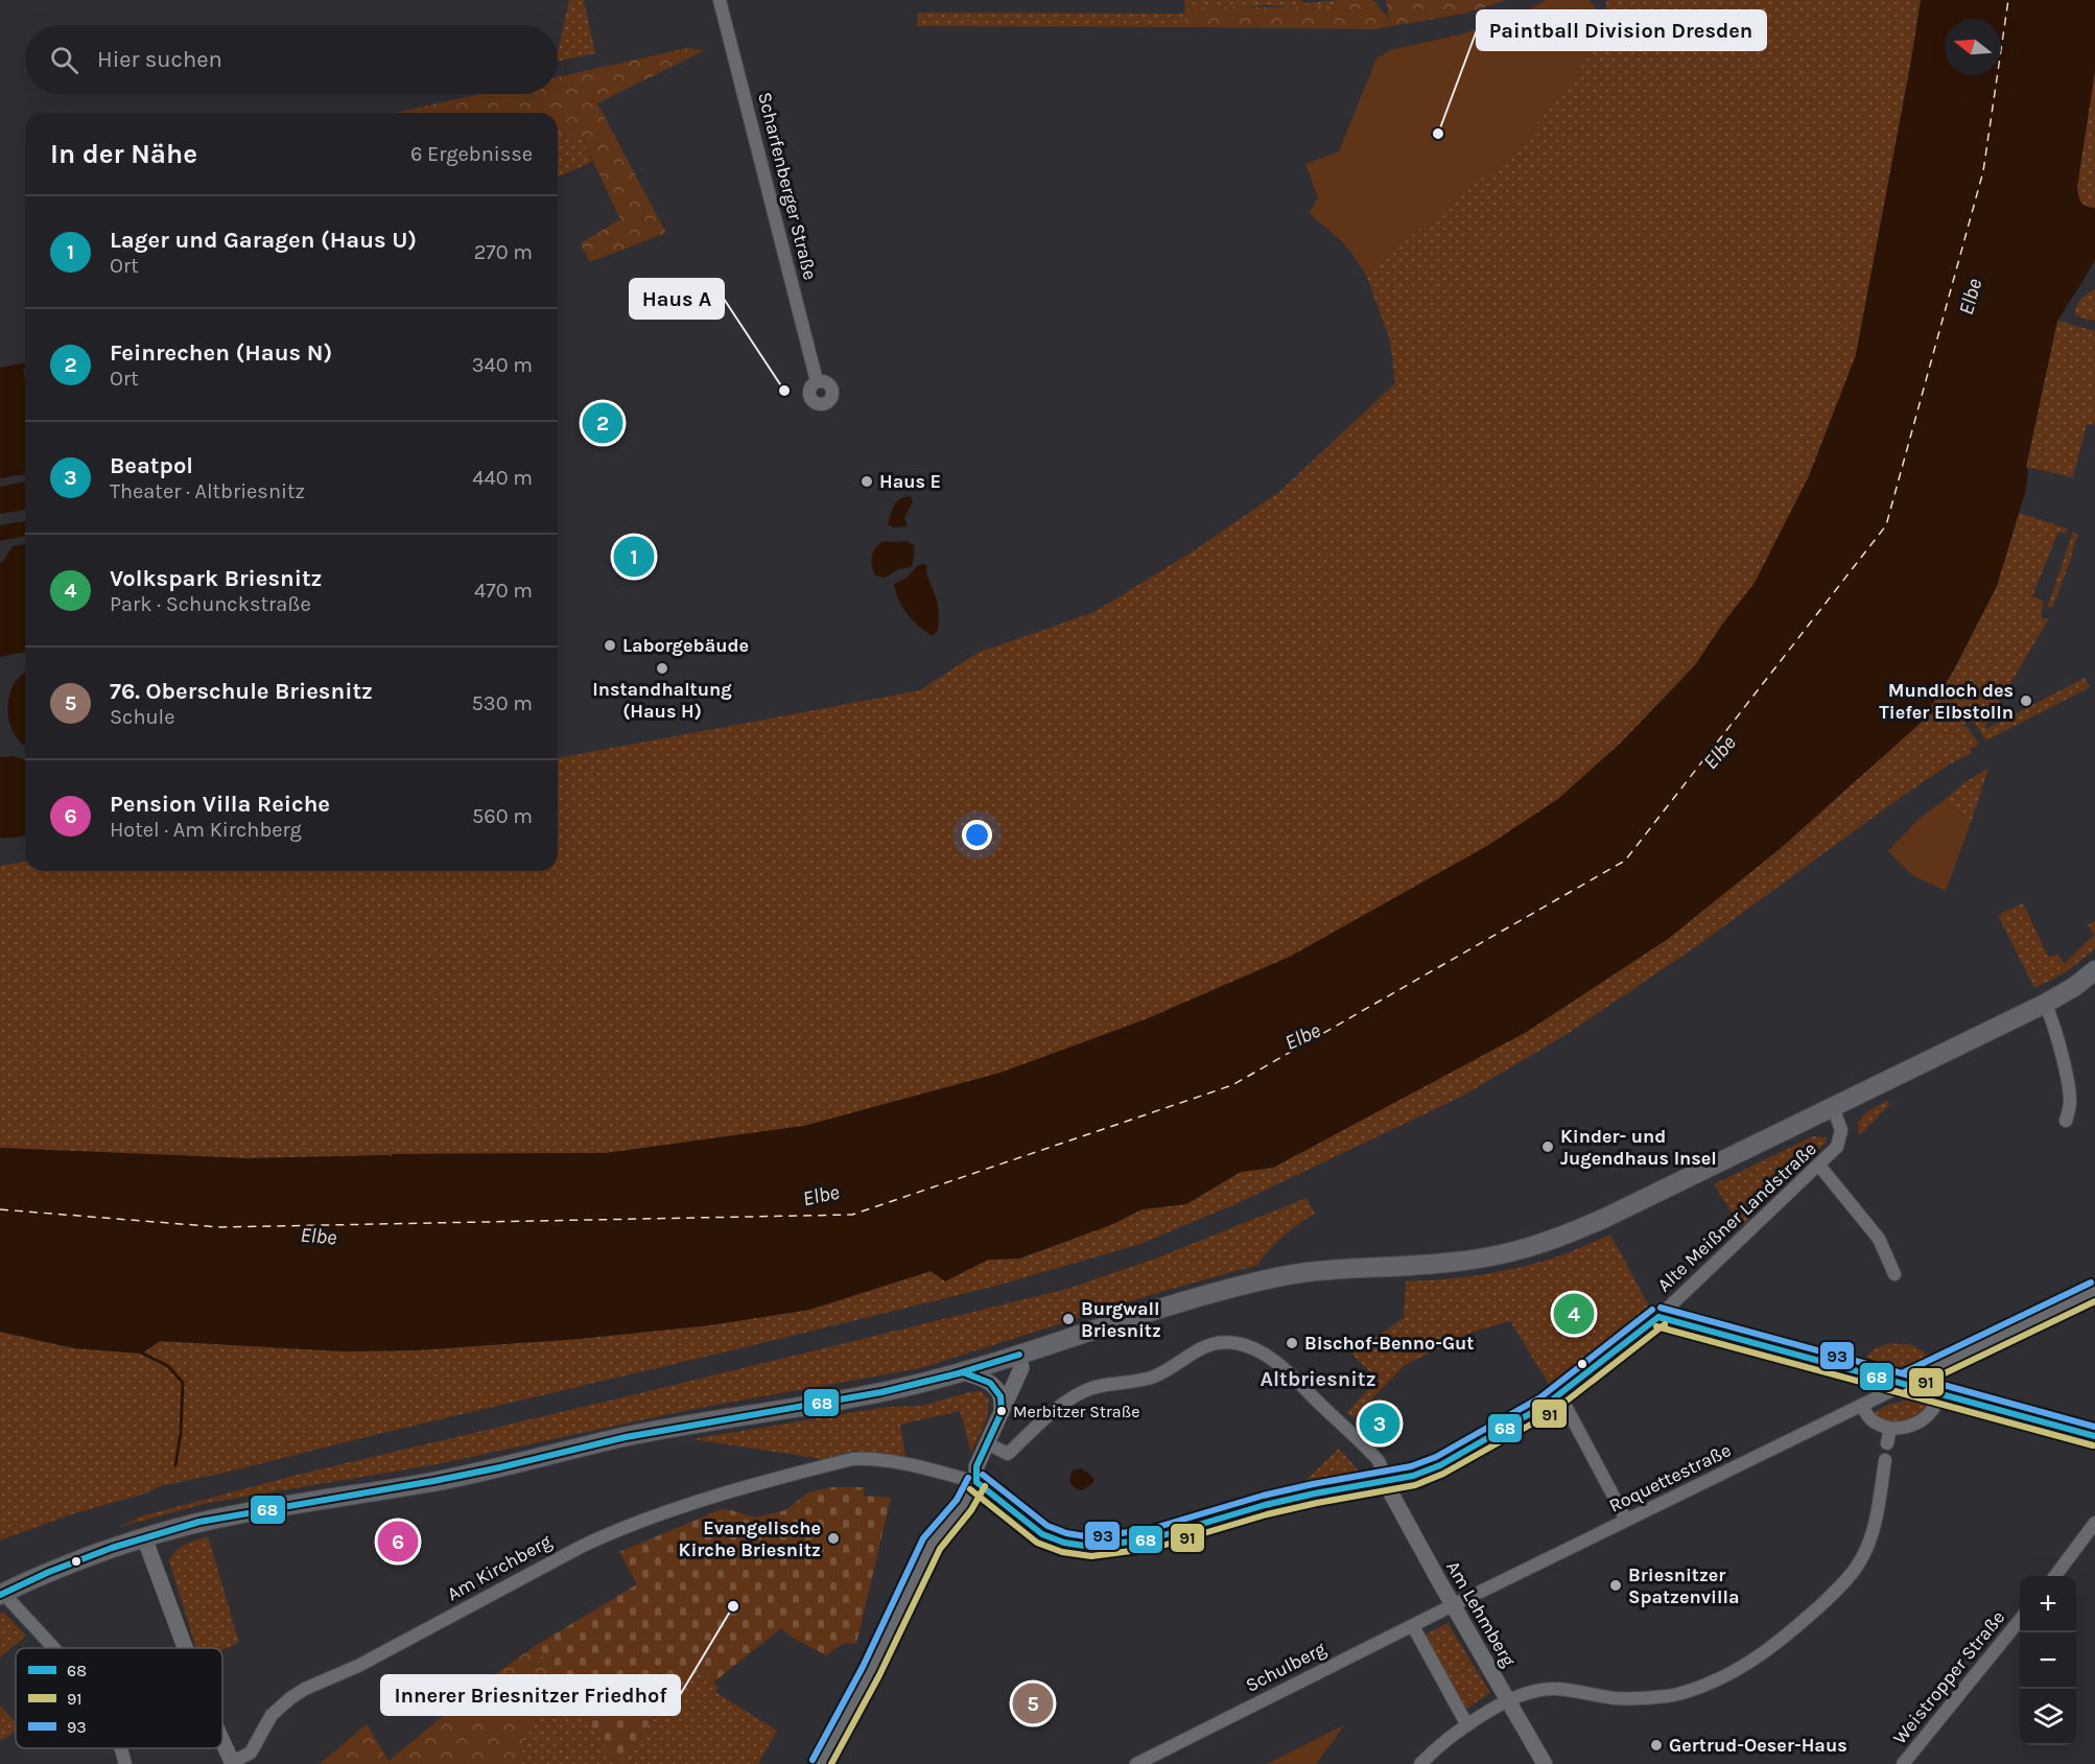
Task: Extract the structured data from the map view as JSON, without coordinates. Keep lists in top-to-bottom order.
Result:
{
  "streets": {
    "street": [
      "Scharfenberger Straße",
      "Alte Meißner Landstraße",
      "Roquettestraße",
      "Am Kirchberg",
      "Am Lehmberg",
      "Schulberg",
      "Weistropper Straße"
    ]
  },
  "crossings": [
    ["Roquettestraße", "Am Lehmberg"],
    ["Roquettestraße", "Schulberg"],
    ["Am Lehmberg", "Schulberg"]
  ],
  "districts": ["Altbriesnitz"],
  "water": ["Elbe"],
  "places": [
    "Paintball Division Dresden",
    "Haus A",
    "Haus E",
    "Laborgebäude",
    "Instandhaltung (Haus H)",
    "Mundloch des Tiefer Elbstolln",
    "Kinder- und Jugendhaus Insel",
    "Burgwall Briesnitz",
    "Bischof-Benno-Gut",
    "Merbitzer Straße",
    "Evangelische Kirche Briesnitz",
    "Briesnitzer Spatzenvilla",
    "Innerer Briesnitzer Friedhof",
    "Gertrud-Oeser-Haus"
  ],
  "lines": ["transit line 93", "transit line 91", "transit line 68"],
  "legend": ["68", "91", "93"],
  "north": "left",
  "page": {
    "search": "Hier suchen",
    "heading": ["In der Nähe", "6 Ergebnisse"],
    "list": [
      {
        "mark": "1",
        "name": "Lager und Garagen (Haus U)",
        "note": "Ort",
        "value": "270 m"
      },
      {
        "mark": "2",
        "name": "Feinrechen (Haus N)",
        "note": "Ort",
        "value": "340 m"
      },
      {
        "mark": "3",
        "name": "Beatpol",
        "note": "Theater · Altbriesnitz",
        "value": "440 m"
      },
      {
        "mark": "4",
        "name": "Volkspark Briesnitz",
        "note": "Park · Schunckstraße",
        "value": "470 m"
      },
      {
        "mark": "5",
        "name": "76. Oberschule Briesnitz",
        "note": "Schule",
        "value": "530 m"
      },
      {
        "mark": "6",
        "name": "Pension Villa Reiche",
        "note": "Hotel · Am Kirchberg",
        "value": "560 m"
      }
    ],
    "pins": [
      "2",
      "1",
      "4",
      "3",
      "6",
      "5"
    ],
    "map_buttons": ["+", "−"]
  }
}
